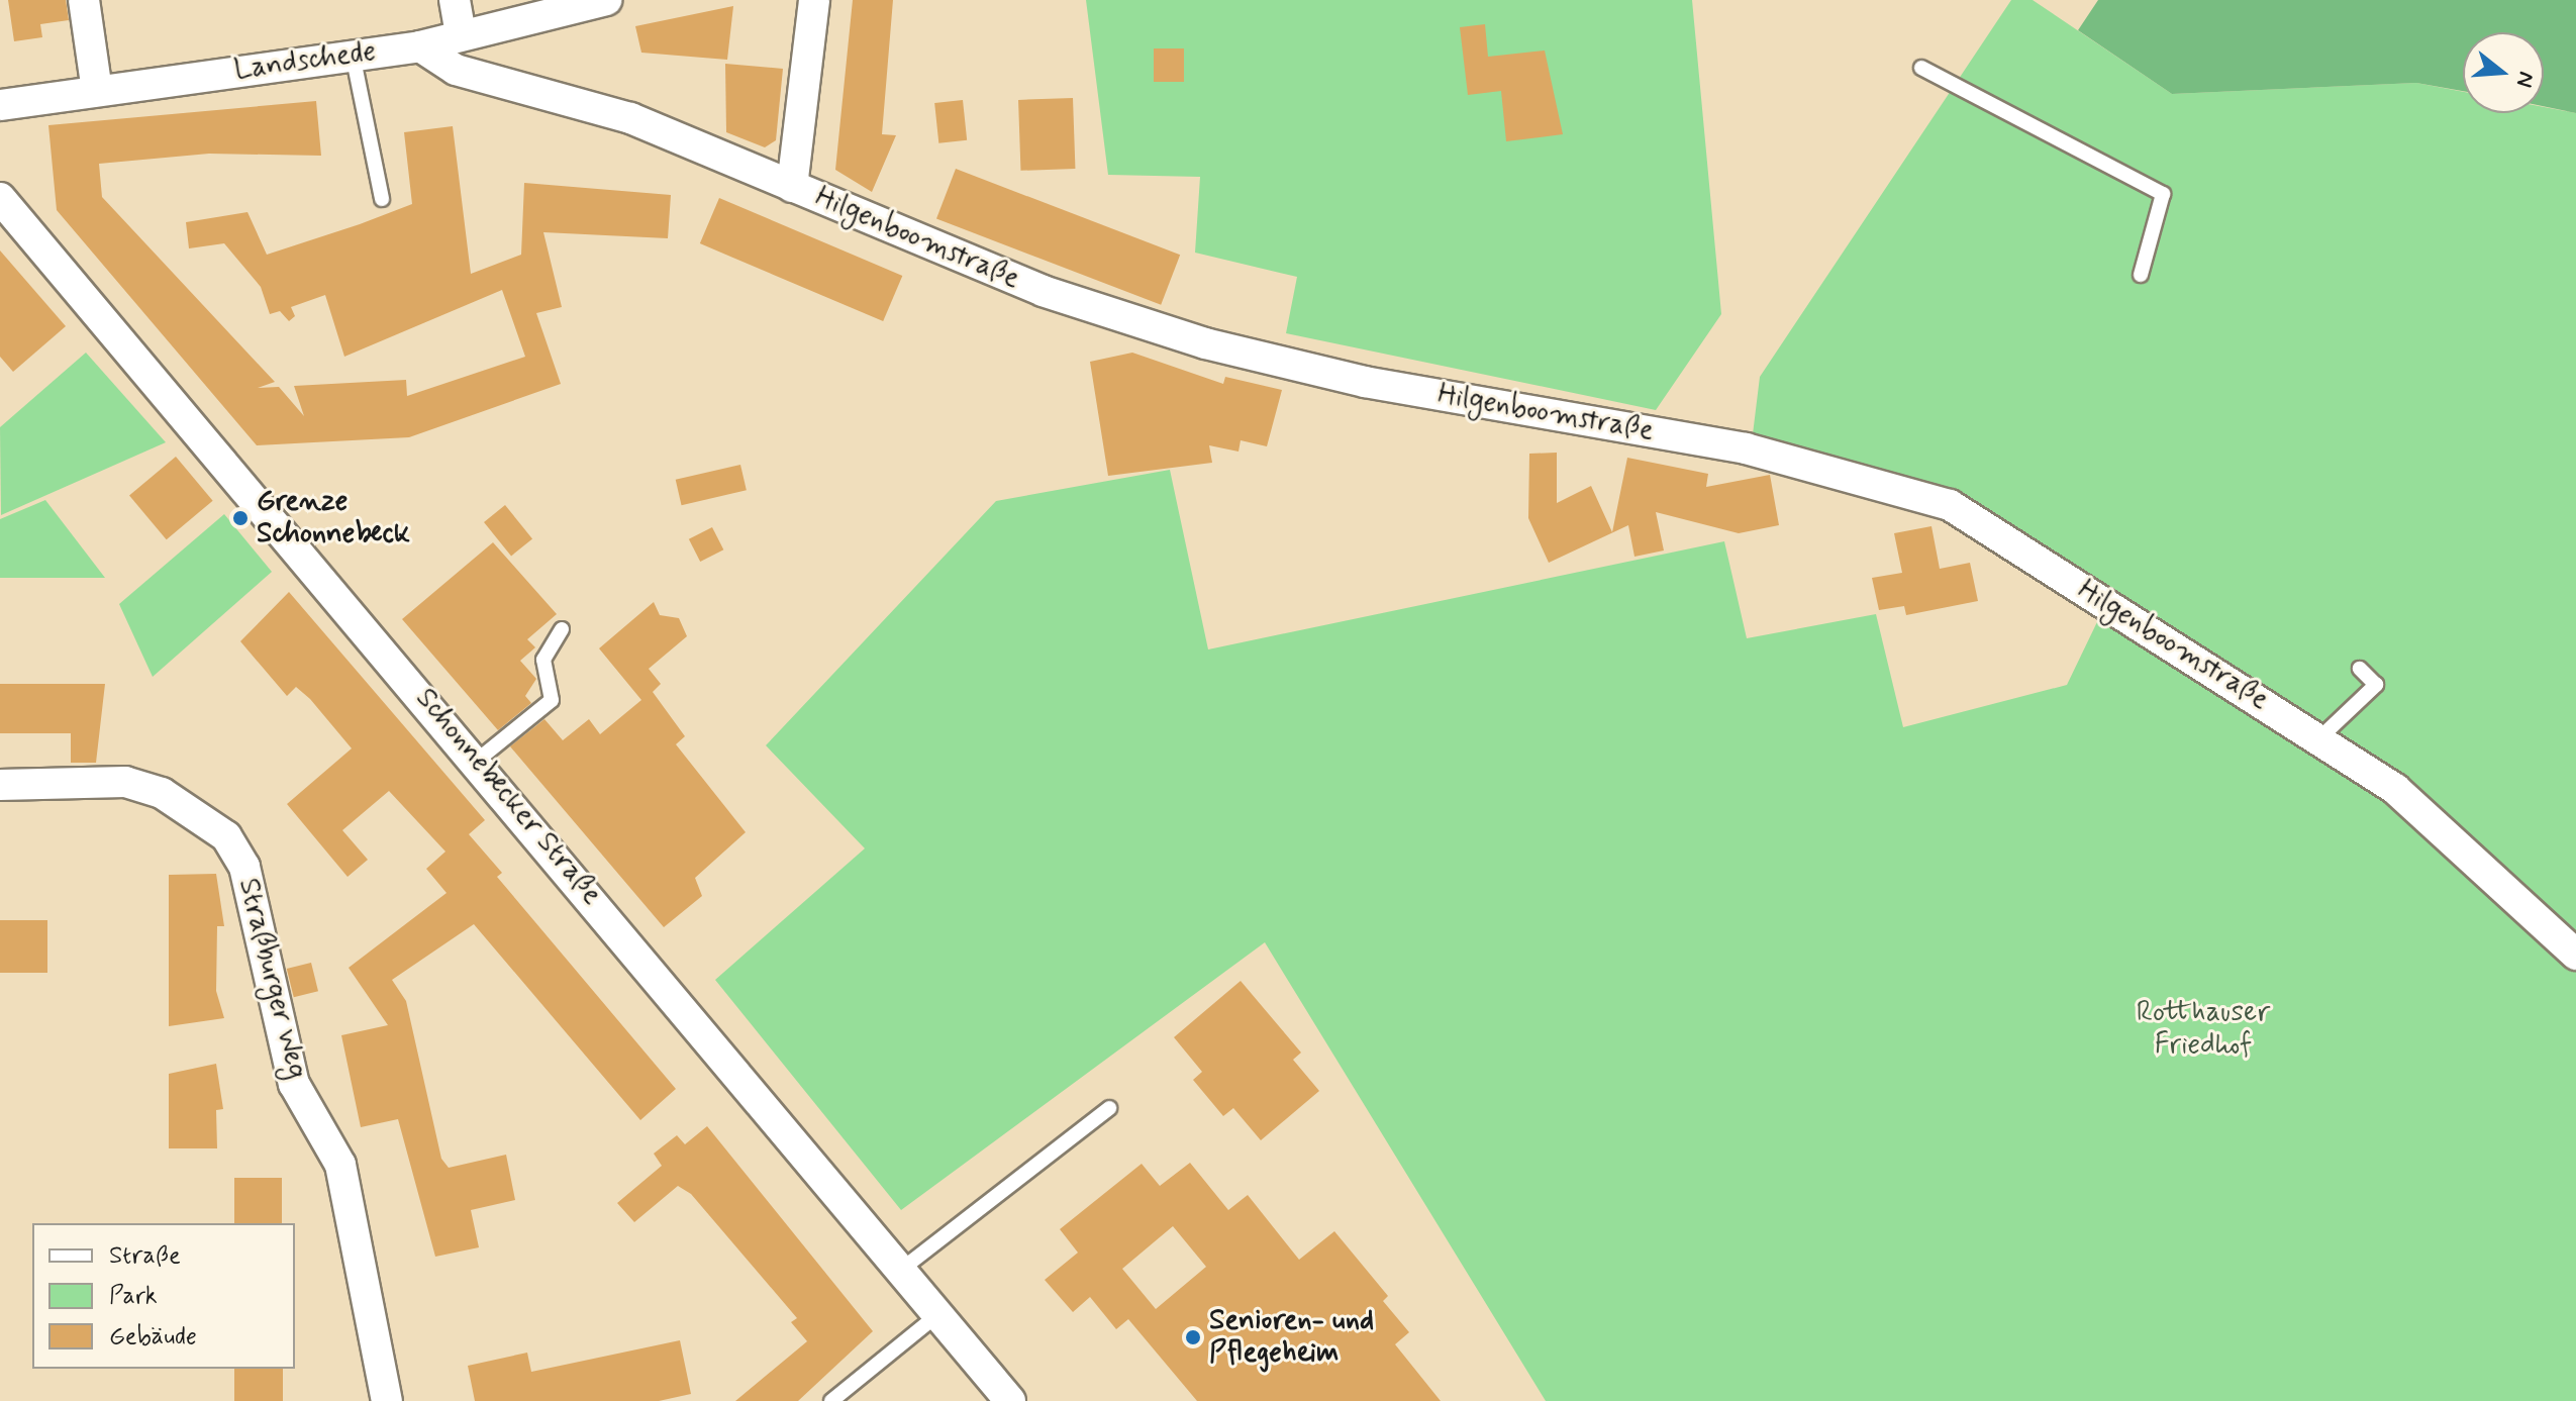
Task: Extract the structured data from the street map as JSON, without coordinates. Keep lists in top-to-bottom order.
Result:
{
  "streets": {
    "street": [
      "Landschede",
      "Hilgenboomstraße",
      "Schonnebecker Straße",
      "Straßburger Weg"
    ]
  },
  "crossings": [
    ["Landschede", "Hilgenboomstraße"]
  ],
  "parks": ["Rotthauser Friedhof"],
  "places": ["Grenze Schonnebeck", "Senioren- und Pflegeheim"],
  "legend": ["Straße", "Park", "Gebäude"],
  "north": "right"
}
